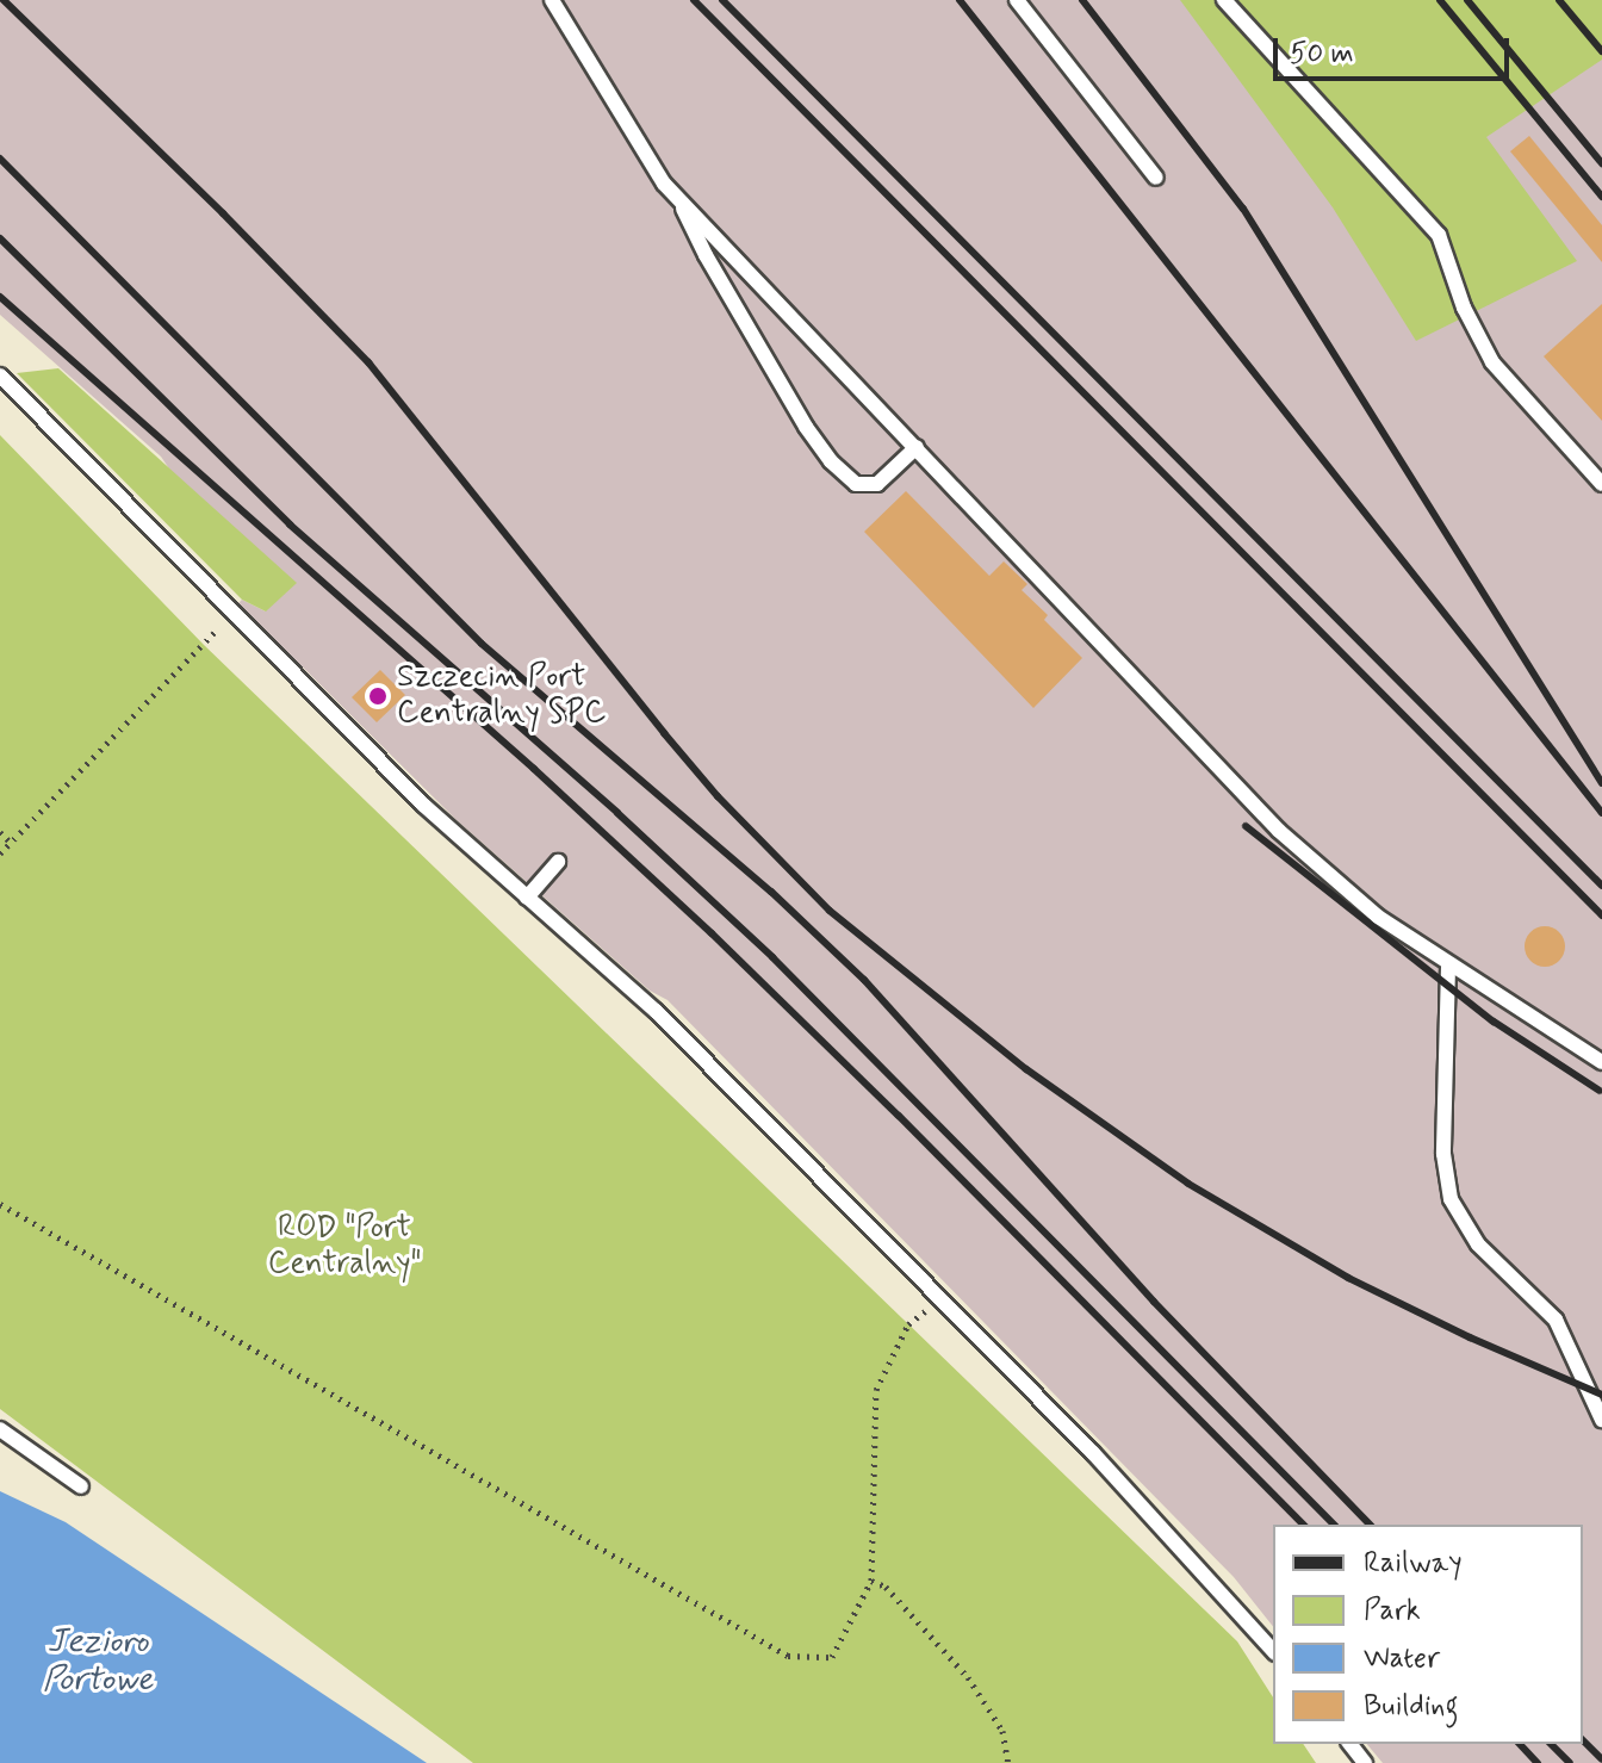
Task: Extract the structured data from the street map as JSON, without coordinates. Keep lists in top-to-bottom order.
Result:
{
  "water": ["Jezioro Portowe"],
  "parks": ["ROD \"Port Centralny\""],
  "places": ["Szczecin Port Centralny SPC"],
  "legend": [
    "Railway",
    "Park",
    "Water",
    "Building"
  ],
  "scale_bar": "50 m"
}
